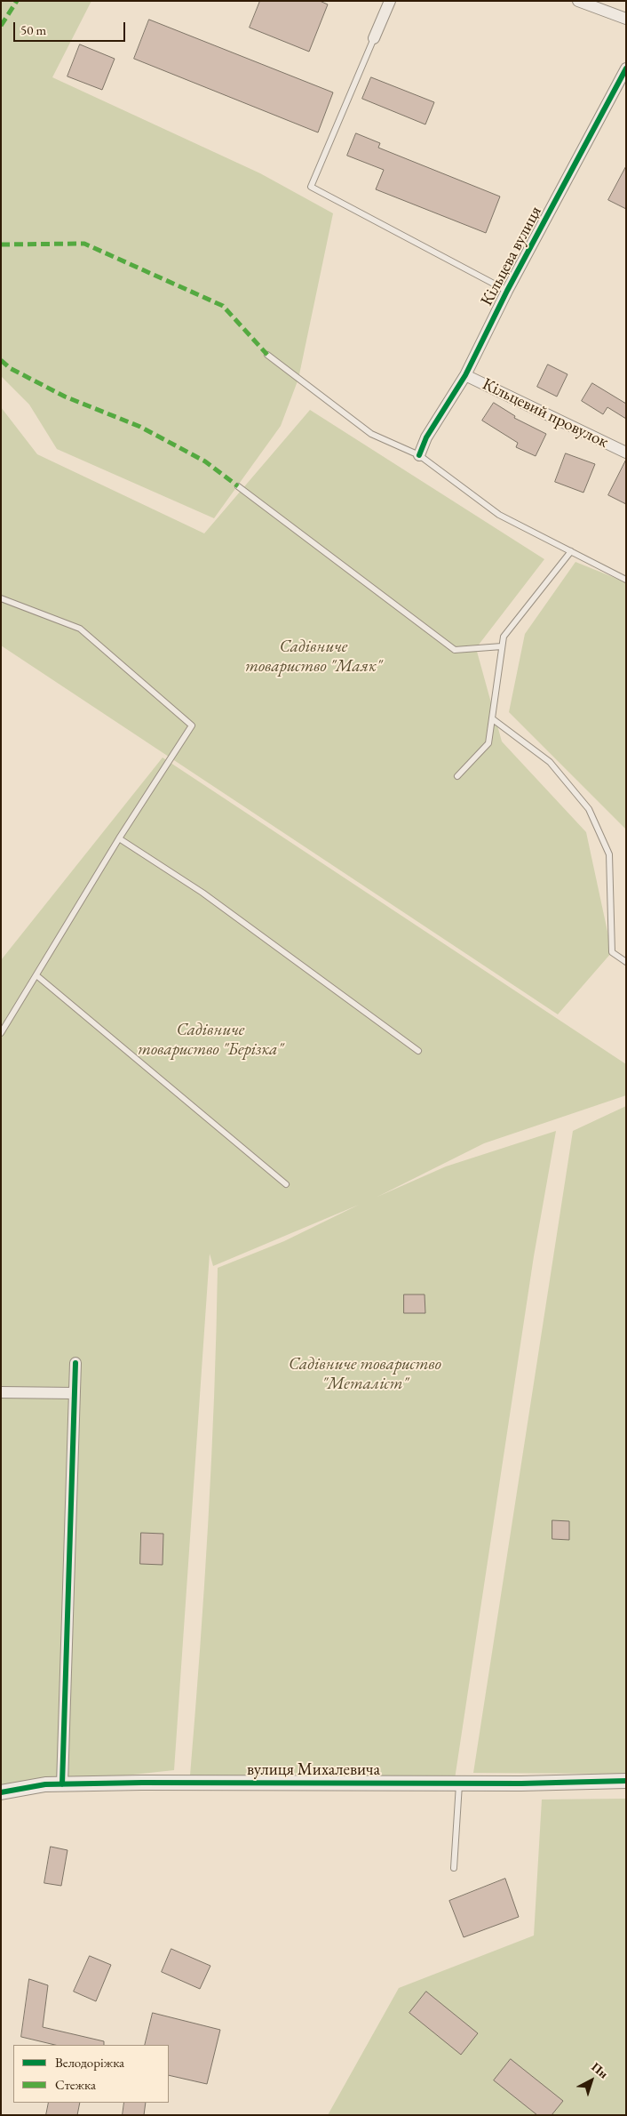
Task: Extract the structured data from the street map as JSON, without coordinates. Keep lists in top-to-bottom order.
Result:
{
  "streets": {
    "street": ["Кільцева вулиця", "Кільцевий провулок", "вулиця Михалевича"]
  },
  "crossings": [
    ["Кільцева вулиця", "Кільцевий провулок"]
  ],
  "parks": ["Садівниче товариство \"Маяк\"", "Садівниче товариство \"Берізка\"", "Садівниче товариство \"Металіст\""],
  "legend": ["Велодоріжка", "Стежка"],
  "scale_bar": "50 m",
  "north": "top right"
}
